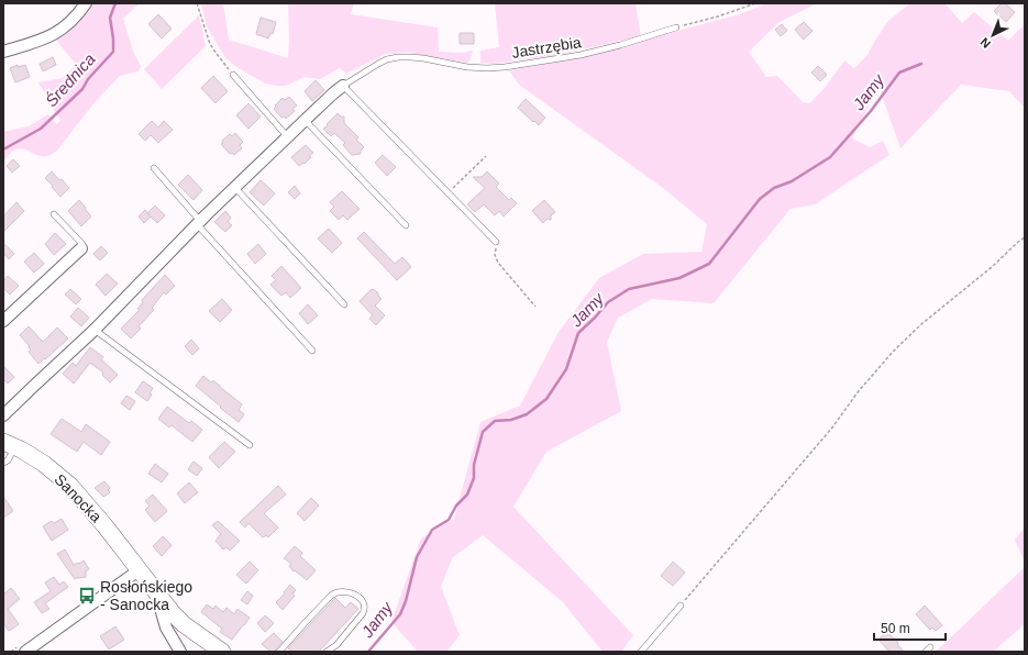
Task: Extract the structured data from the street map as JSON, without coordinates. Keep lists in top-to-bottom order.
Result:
{
  "streets": {
    "main road": ["Sanocka"],
    "lane": ["Jastrzębia"]
  },
  "water": ["Średnica", "Jamy"],
  "places": {
    "bus stop": ["Rosłońskiego - Sanocka"]
  },
  "scale_bar": "50 m",
  "north": "bottom left"
}
